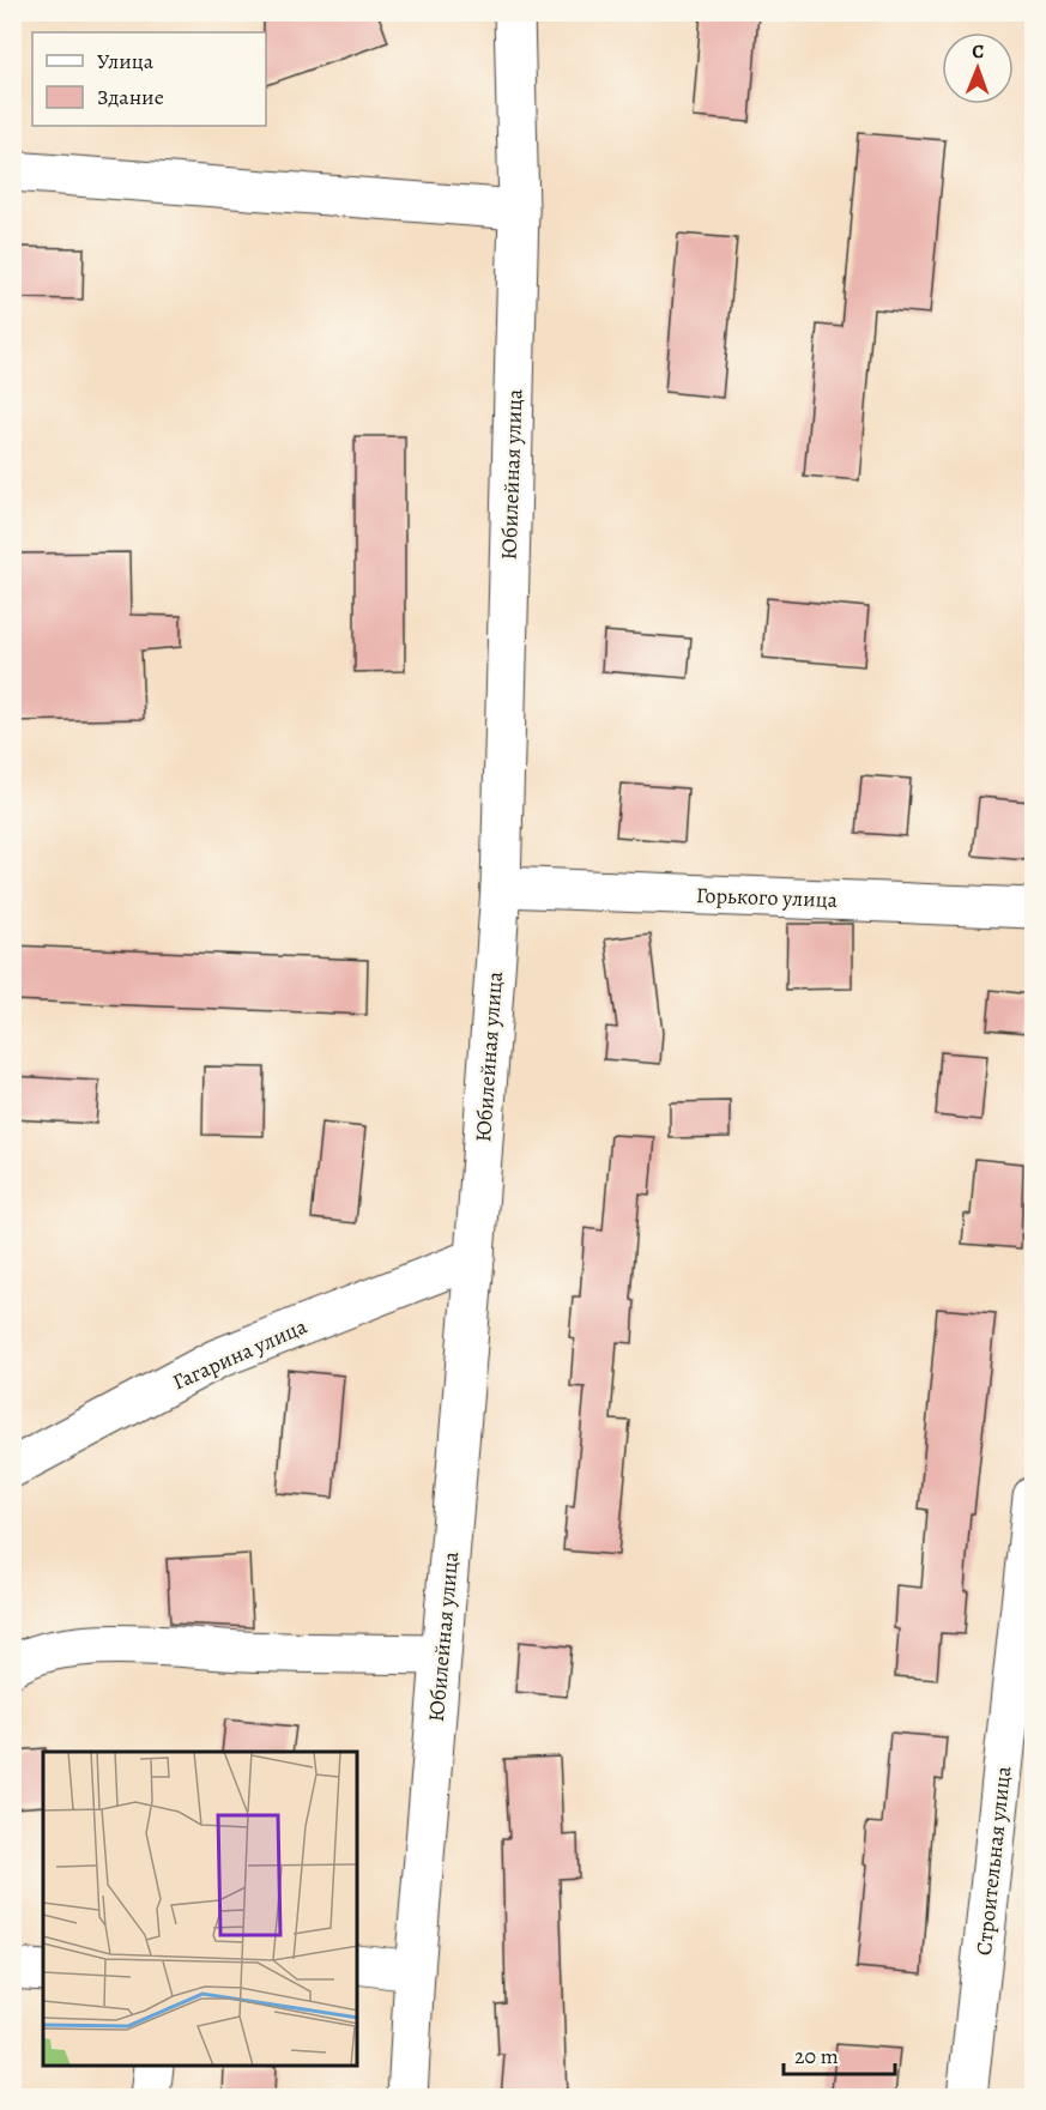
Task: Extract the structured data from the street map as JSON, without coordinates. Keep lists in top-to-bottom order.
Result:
{
  "streets": {
    "street": [
      "Юбилейная улица",
      "Горького улица",
      "Гагарина улица",
      "Строительная улица"
    ]
  },
  "crossings": [
    ["Юбилейная улица", "Горького улица"],
    ["Юбилейная улица", "Гагарина улица"]
  ],
  "legend": ["Улица", "Здание"],
  "scale_bar": "20 m",
  "north": "top"
}
